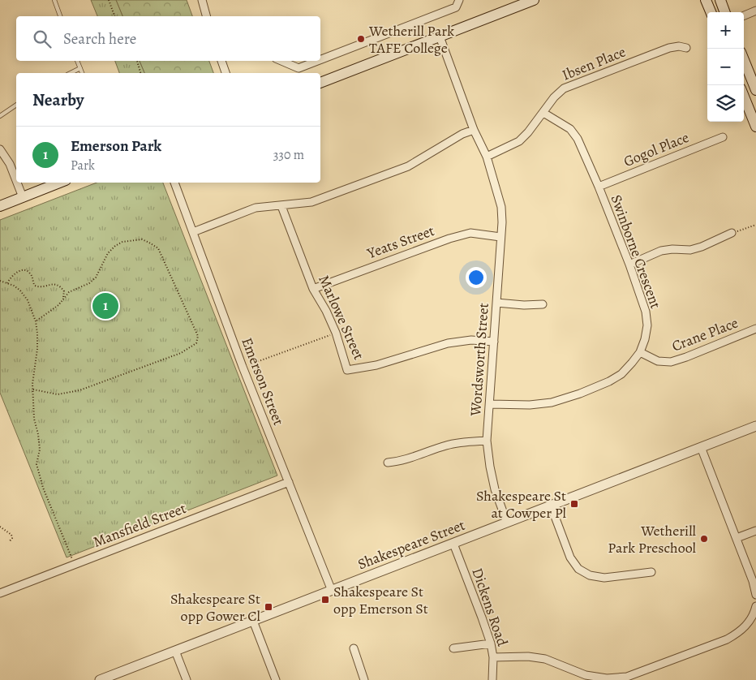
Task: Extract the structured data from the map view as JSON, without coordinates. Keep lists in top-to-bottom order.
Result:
{
  "streets": {
    "street": [
      "Ibsen Place",
      "Gogol Place",
      "Yeats Street",
      "Swinborne Crescent",
      "Marlowe Street",
      "Crane Place",
      "Wordsworth Street",
      "Emerson Street",
      "Mansfield Street",
      "Shakespeare Street",
      "Dickens Road"
    ]
  },
  "crossings": [
    ["Ibsen Place", "Swinborne Crescent"],
    ["Ibsen Place", "Wordsworth Street"],
    ["Gogol Place", "Swinborne Crescent"],
    ["Yeats Street", "Marlowe Street"],
    ["Yeats Street", "Wordsworth Street"],
    ["Swinborne Crescent", "Crane Place"],
    ["Swinborne Crescent", "Wordsworth Street"],
    ["Marlowe Street", "Wordsworth Street"],
    ["Wordsworth Street", "Shakespeare Street"],
    ["Emerson Street", "Mansfield Street"],
    ["Emerson Street", "Shakespeare Street"],
    ["Shakespeare Street", "Dickens Road"]
  ],
  "places": {
    "other": ["Wetherill Park TAFE College", "Wetherill Park Preschool"],
    "transit": ["Shakespeare St at Cowper Pl", "Shakespeare St opp Emerson St", "Shakespeare St opp Gower Cl"]
  },
  "page": {
    "map_buttons": ["+", "−"],
    "search": "Search here",
    "heading": "Nearby",
    "list": [
      {
        "mark": "1",
        "name": "Emerson Park",
        "note": "Park",
        "value": "330 m"
      }
    ],
    "pins": "1"
  }
}
